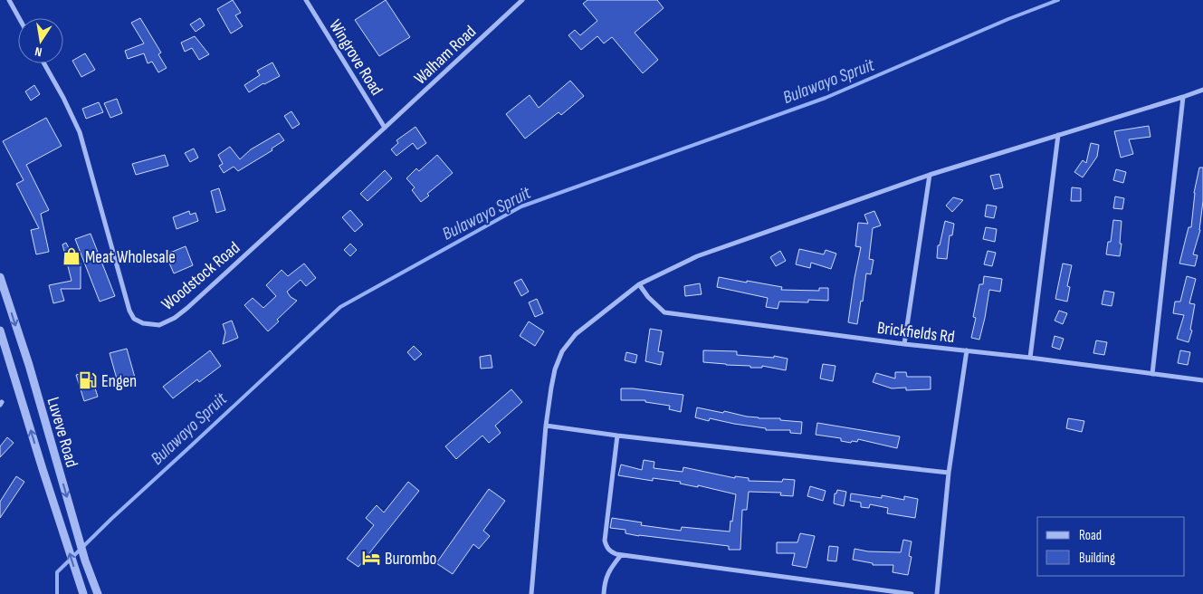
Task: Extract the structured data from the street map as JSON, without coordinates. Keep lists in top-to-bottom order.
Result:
{
  "streets": {
    "street": [
      "Walham Road",
      "Wingrove Road",
      "Woodstock Road",
      "Brickfields Rd",
      "Luveve Road"
    ]
  },
  "crossings": [
    ["Walham Road", "Wingrove Road"],
    ["Walham Road", "Woodstock Road"],
    ["Wingrove Road", "Woodstock Road"]
  ],
  "water": ["Bulawayo Spruit"],
  "places": {
    "shop": ["Meat Wholesale"],
    "fuel station": ["Engen"],
    "hotel": ["Burombo"]
  },
  "legend": ["Road", "Building"],
  "north": "bottom"
}
